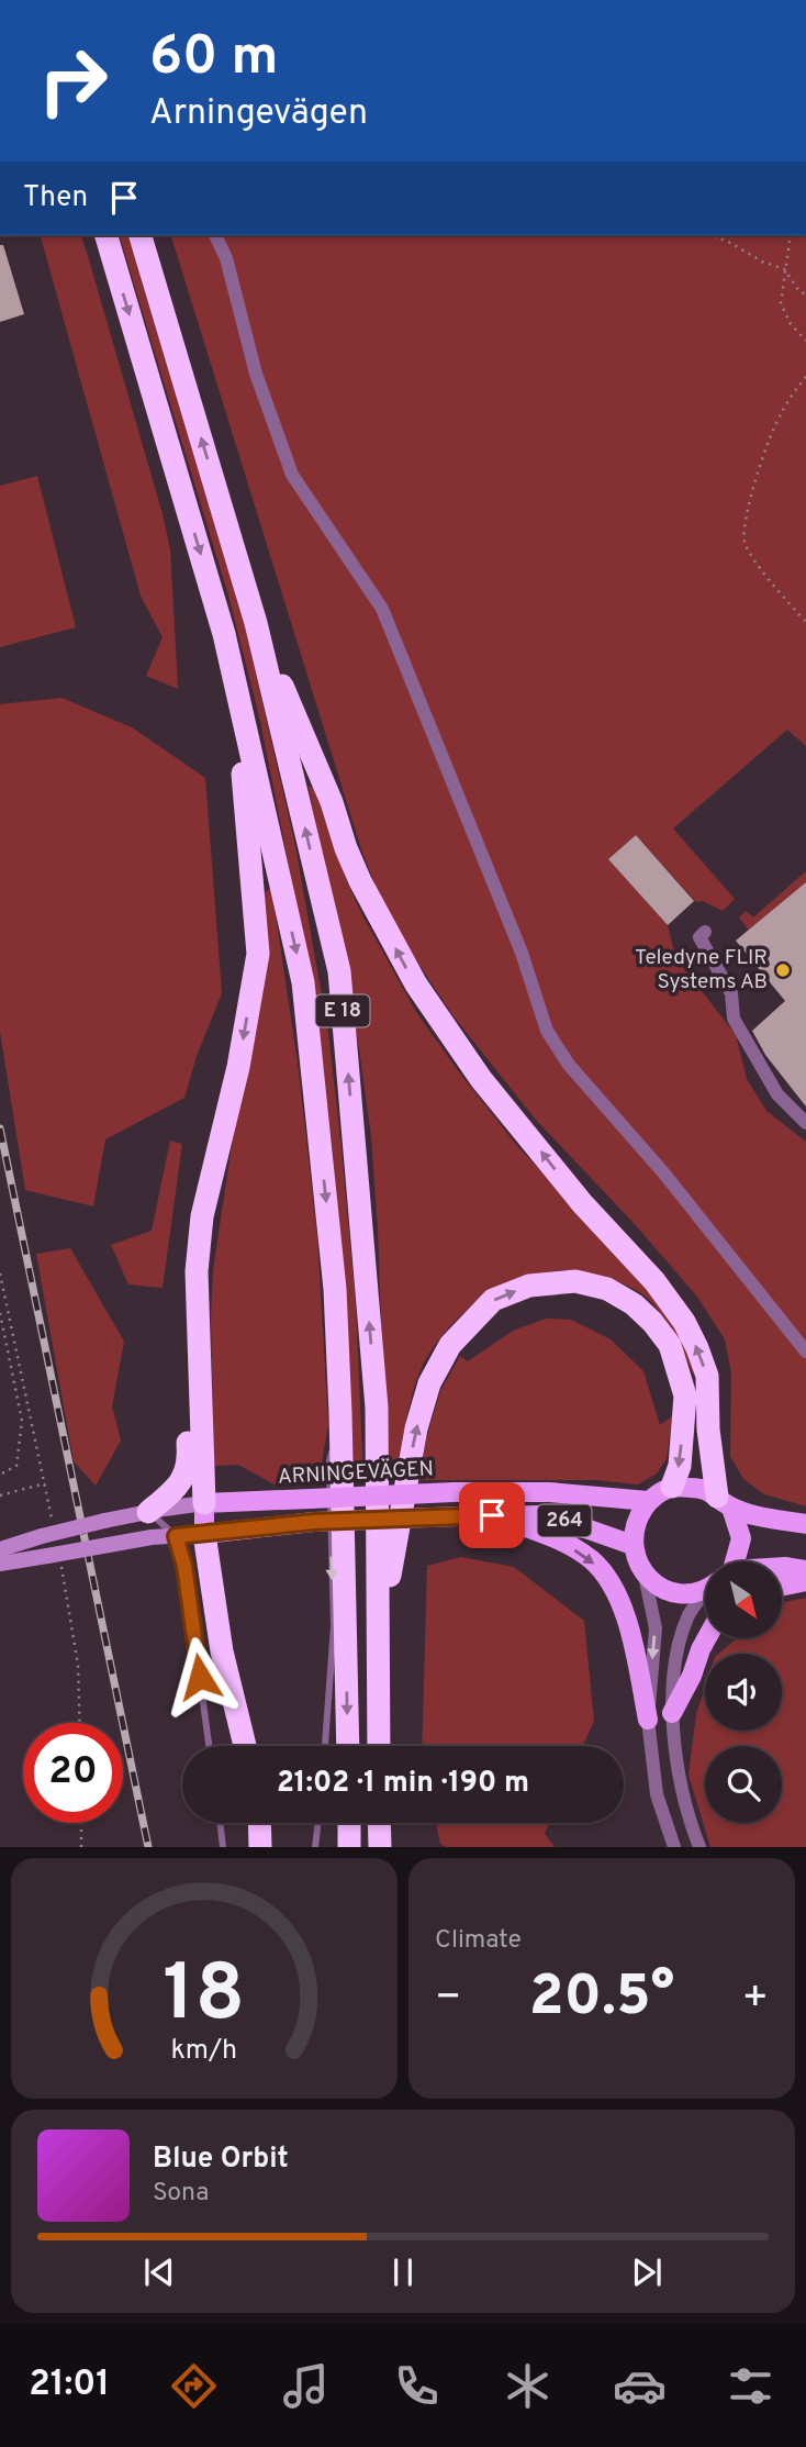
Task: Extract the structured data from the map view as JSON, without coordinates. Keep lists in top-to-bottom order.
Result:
{
  "streets": {
    "highway": ["E 18"],
    "main road": ["ARNINGEVÄGEN", "264"]
  },
  "places": ["Teledyne FLIR Systems AB"],
  "north": "bottom right",
  "page": {
    "turn": ["60 m", "Arningevägen"],
    "then": "Then",
    "limit": "20",
    "trip": "21:02 · 1 min · 190 m",
    "tile": "Climate",
    "heat": ["−", "20.5°", "+"],
    "song": ["Blue Orbit", "Sona"],
    "tabs": "21:01",
    "gauge": ["18", "km/h"]
  }
}
